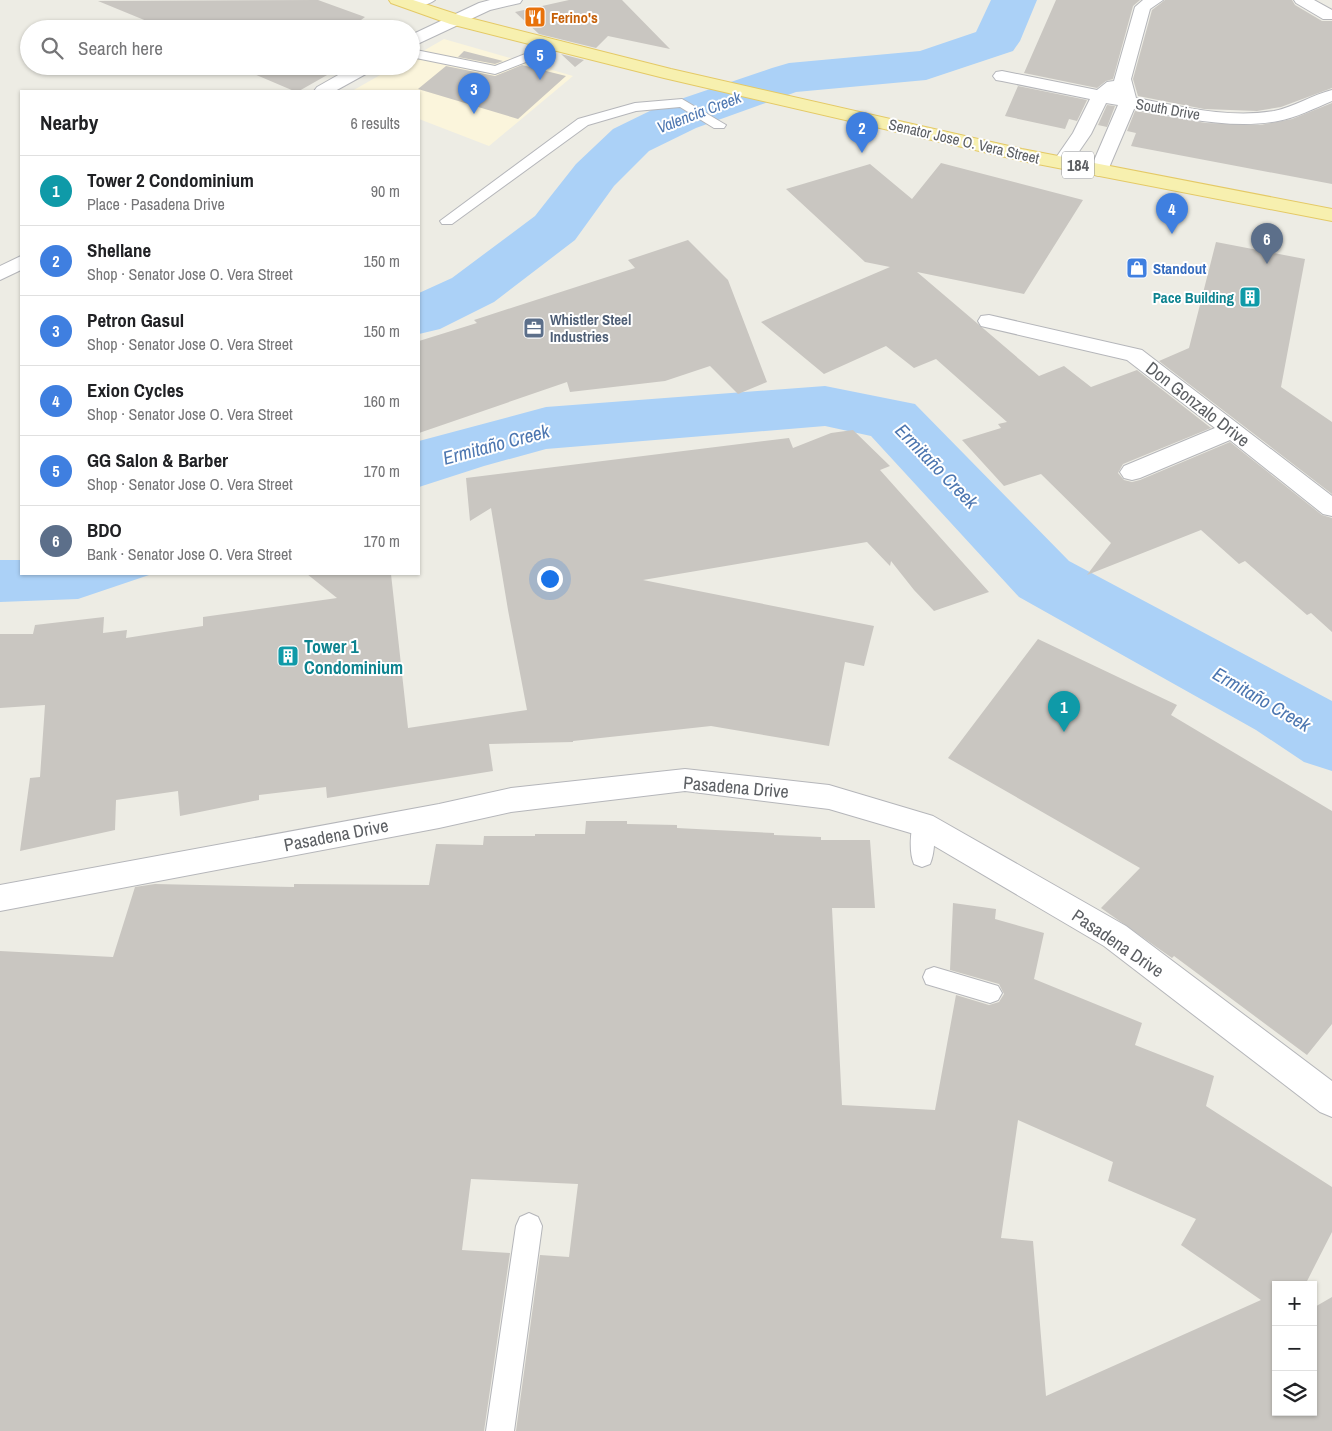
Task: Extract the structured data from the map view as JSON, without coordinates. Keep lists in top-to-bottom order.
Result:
{
  "streets": {
    "main road": ["Senator Jose O. Vera Street", "184"],
    "street": ["South Drive", "Don Gonzalo Drive", "Pasadena Drive"]
  },
  "water": ["Valencia Creek", "Ermitaño Creek"],
  "places": {
    "restaurant": ["Ferino's"],
    "shop": ["Standout"],
    "building": ["Pace Building", "Tower 1 Condominium"],
    "office": ["Whistler Steel Industries"]
  },
  "page": {
    "search": "Search here",
    "pins": [
      "5",
      "3",
      "2",
      "4",
      "6",
      "1"
    ],
    "heading": ["Nearby", "6 results"],
    "list": [
      {
        "mark": "1",
        "name": "Tower 2 Condominium",
        "note": "Place · Pasadena Drive",
        "value": "90 m"
      },
      {
        "mark": "2",
        "name": "Shellane",
        "note": "Shop · Senator Jose O. Vera Street",
        "value": "150 m"
      },
      {
        "mark": "3",
        "name": "Petron Gasul",
        "note": "Shop · Senator Jose O. Vera Street",
        "value": "150 m"
      },
      {
        "mark": "4",
        "name": "Exion Cycles",
        "note": "Shop · Senator Jose O. Vera Street",
        "value": "160 m"
      },
      {
        "mark": "5",
        "name": "GG Salon & Barber",
        "note": "Shop · Senator Jose O. Vera Street",
        "value": "170 m"
      },
      {
        "mark": "6",
        "name": "BDO",
        "note": "Bank · Senator Jose O. Vera Street",
        "value": "170 m"
      }
    ],
    "map_buttons": ["+", "−"]
  }
}
